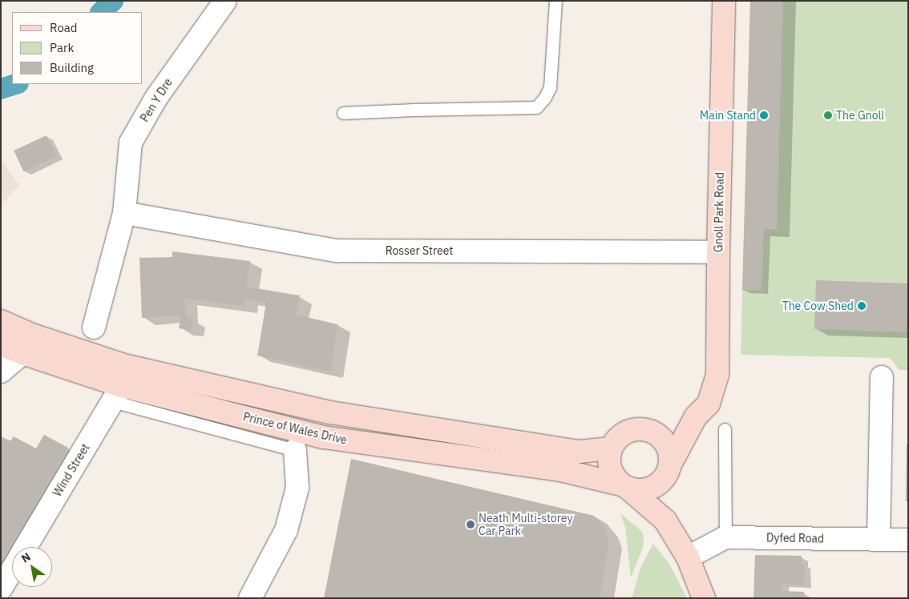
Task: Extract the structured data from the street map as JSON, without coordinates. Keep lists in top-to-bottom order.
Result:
{
  "streets": {
    "main road": ["Gnoll Park Road", "Prince of Wales Drive"],
    "street": [
      "Pen Y Dre",
      "Rosser Street",
      "Wind Street",
      "Dyfed Road"
    ]
  },
  "crossings": [
    ["Pen Y Dre", "Rosser Street"],
    ["Gnoll Park Road", "Rosser Street"],
    ["Gnoll Park Road", "Prince of Wales Drive"],
    ["Prince of Wales Drive", "Wind Street"]
  ],
  "places": [
    "Main Stand",
    "The Gnoll",
    "The Cow Shed",
    "Neath Multi-storey Car Park"
  ],
  "legend": ["Road", "Park", "Building"],
  "north": "top left"
}
